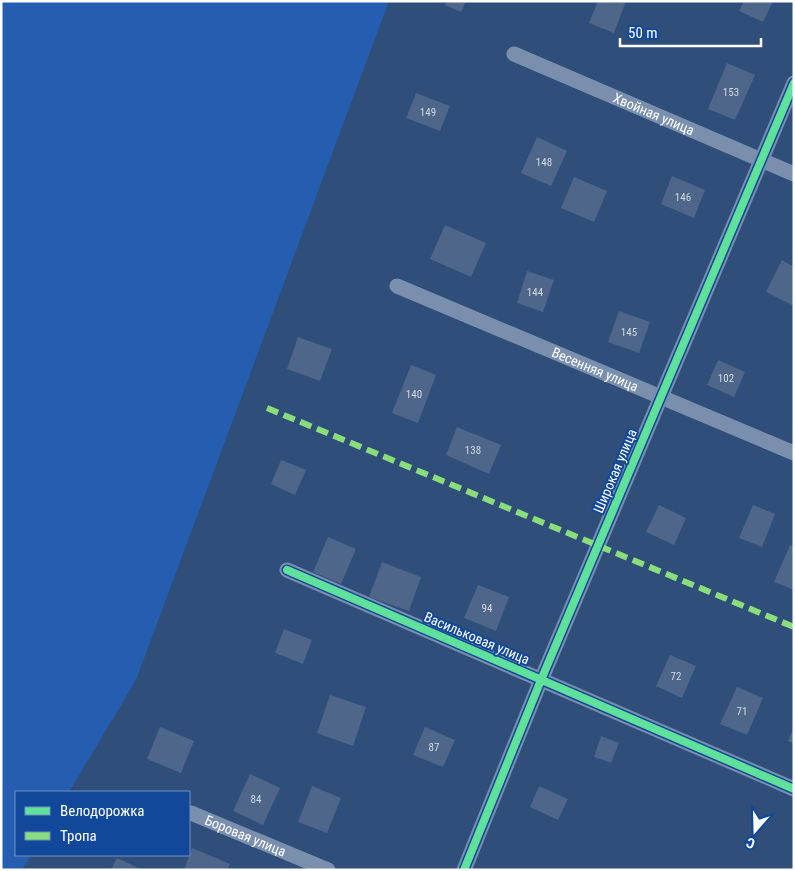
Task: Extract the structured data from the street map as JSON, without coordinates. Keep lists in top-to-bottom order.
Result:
{
  "streets": {
    "street": [
      "Хвойная улица",
      "Весенняя улица",
      "Широкая улица",
      "Васильковая улица",
      "Боровая улица"
    ]
  },
  "crossings": [
    ["Хвойная улица", "Широкая улица"],
    ["Весенняя улица", "Широкая улица"],
    ["Широкая улица", "Васильковая улица"]
  ],
  "house_numbers": [
    "153",
    "149",
    "148",
    "146",
    "144",
    "145",
    "102",
    "140",
    "138",
    "94",
    "72",
    "71",
    "87",
    "84"
  ],
  "legend": ["Велодорожка", "Тропа"],
  "scale_bar": "50 m",
  "north": "bottom"
}
